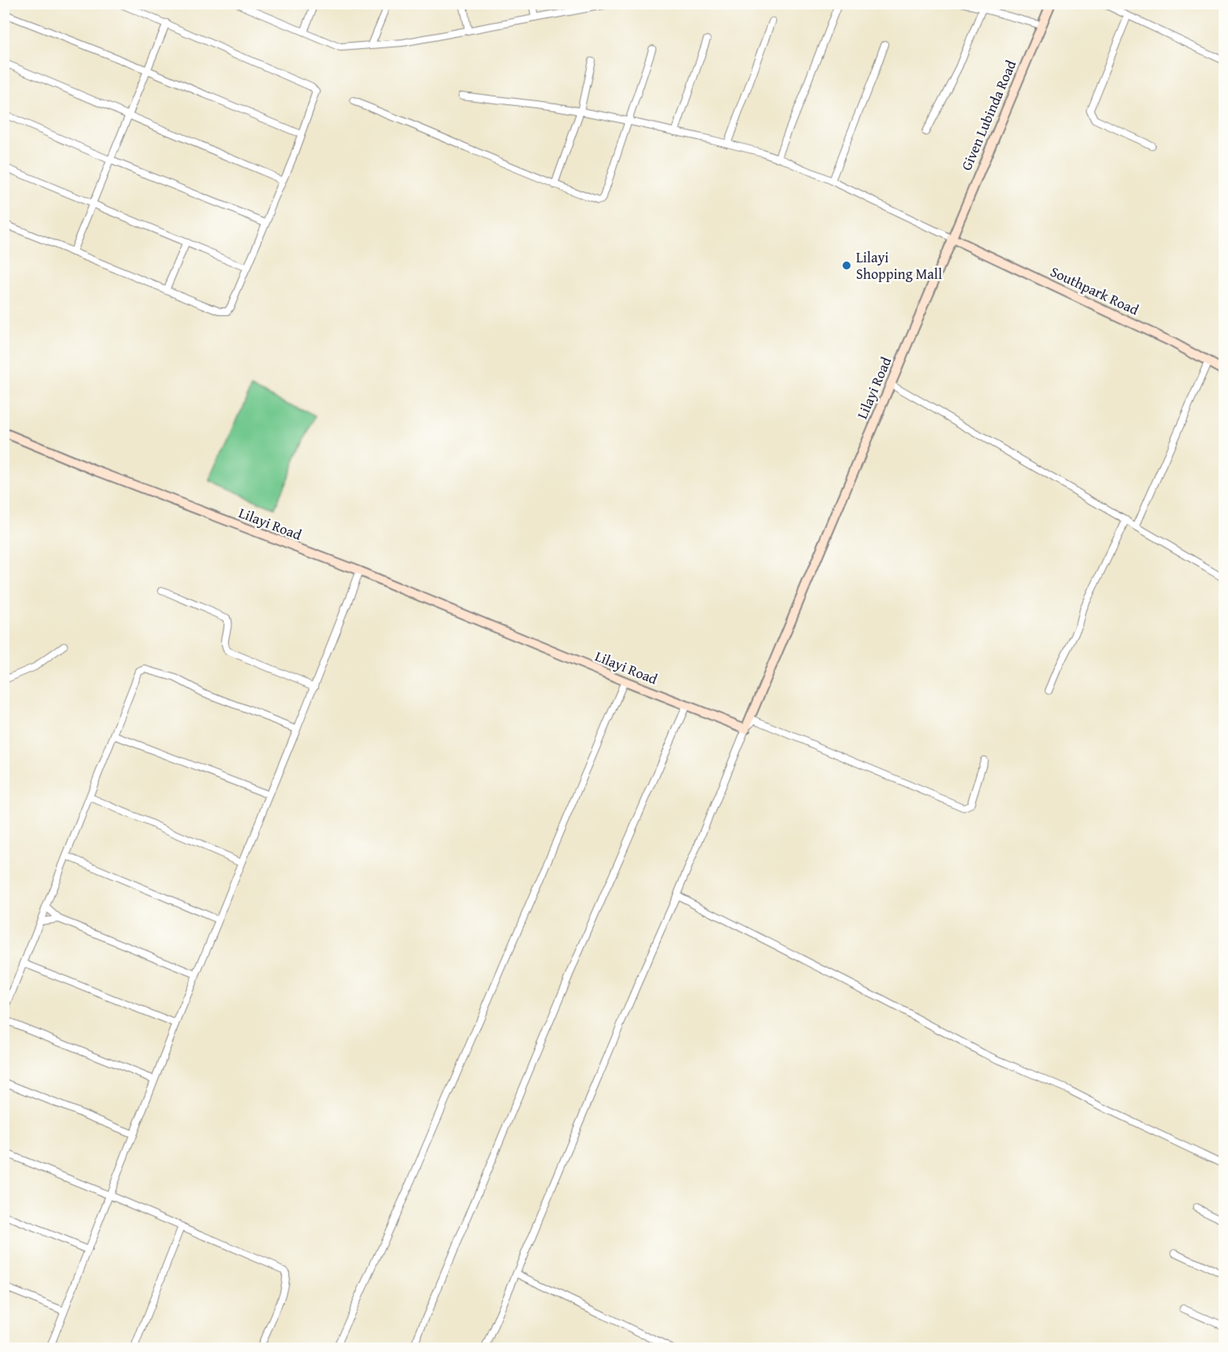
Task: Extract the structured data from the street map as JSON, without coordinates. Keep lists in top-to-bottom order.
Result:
{
  "streets": {
    "street": ["Given Lubinda Road", "Southpark Road", "Lilayi Road"]
  },
  "crossings": [
    ["Given Lubinda Road", "Southpark Road"],
    ["Given Lubinda Road", "Lilayi Road"],
    ["Southpark Road", "Lilayi Road"]
  ],
  "places": ["Lilayi Shopping Mall"]
}
